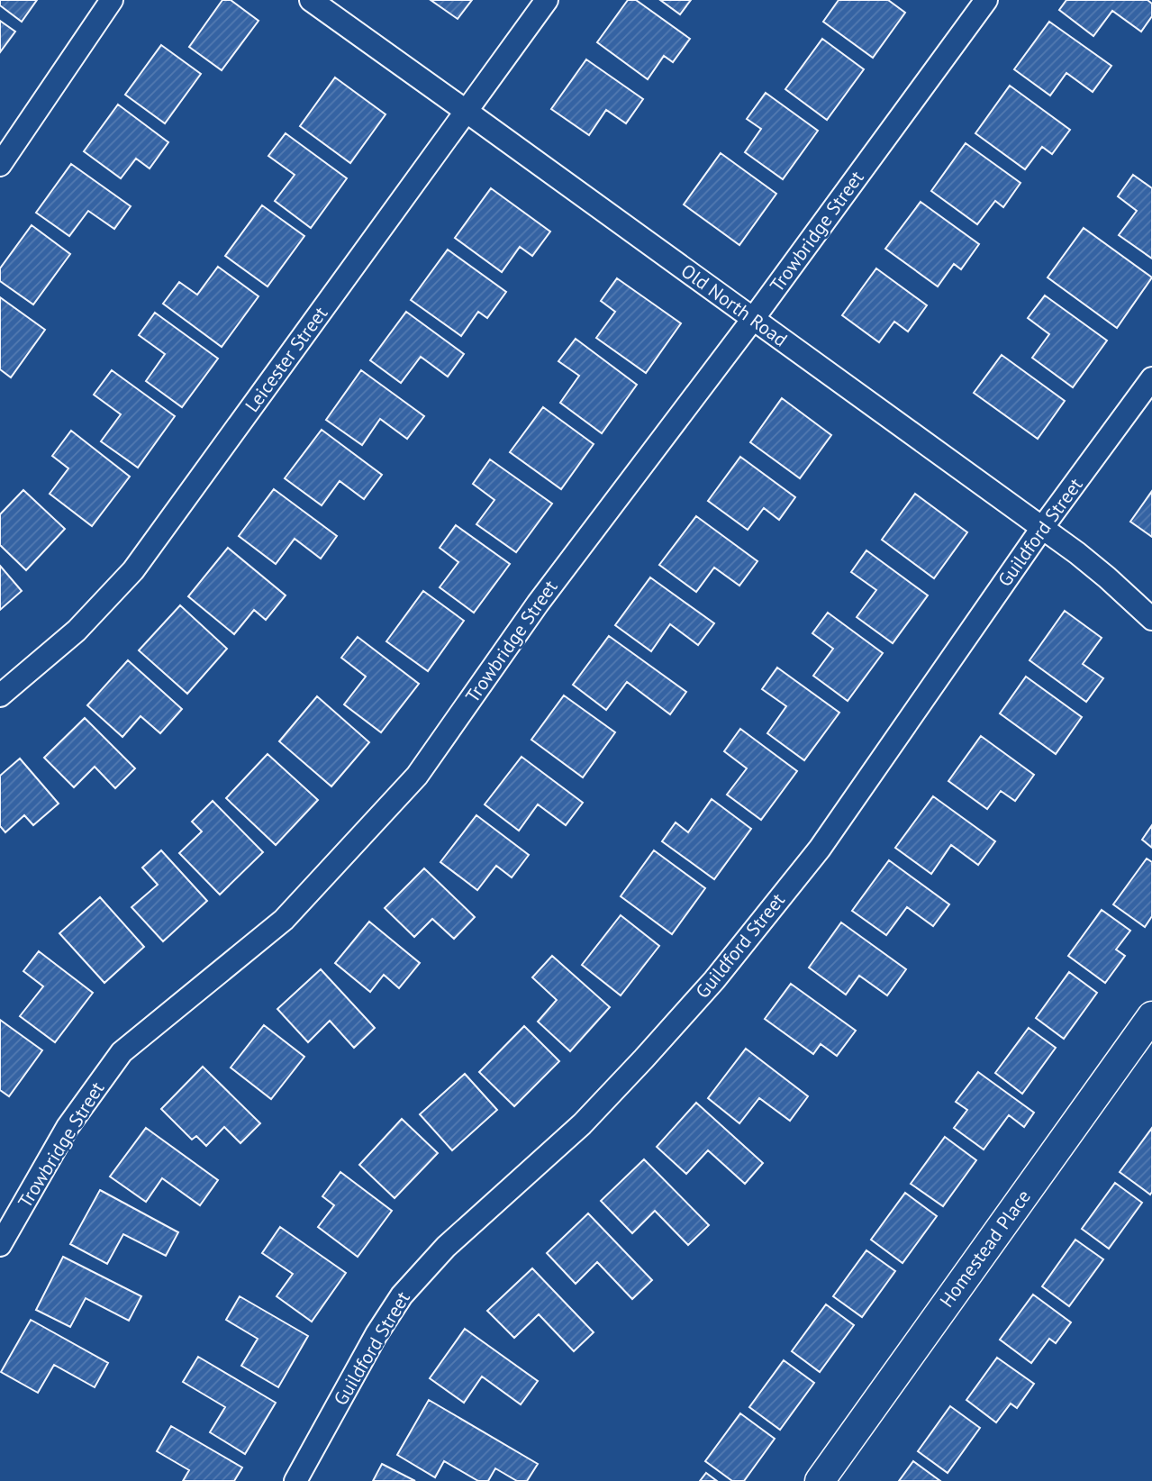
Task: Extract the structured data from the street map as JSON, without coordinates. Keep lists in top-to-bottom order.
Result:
{
  "streets": {
    "street": [
      "Trowbridge Street",
      "Old North Road",
      "Leicester Street",
      "Guildford Street",
      "Homestead Place"
    ]
  },
  "crossings": [
    ["Trowbridge Street", "Old North Road"],
    ["Old North Road", "Leicester Street"],
    ["Old North Road", "Guildford Street"]
  ]
}
